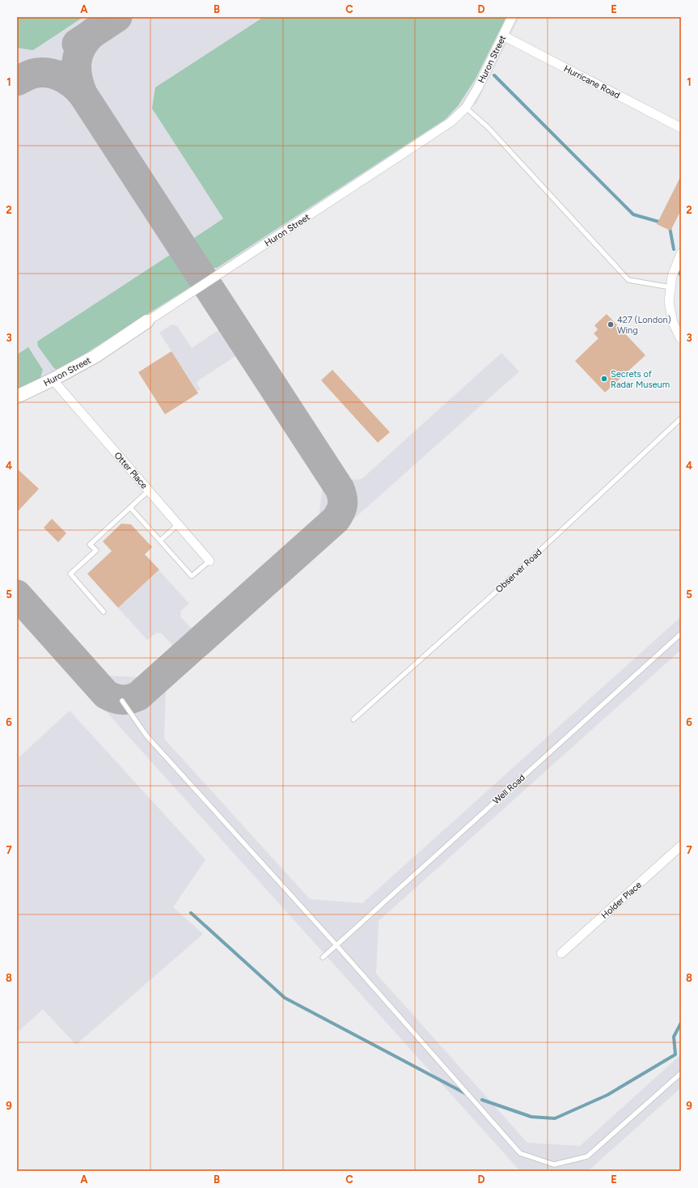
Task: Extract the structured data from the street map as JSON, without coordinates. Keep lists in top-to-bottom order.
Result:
{
  "streets": {
    "street": [
      "Huron Street",
      "Hurricane Road",
      "Otter Place",
      "Holder Place"
    ],
    "lane": ["Observer Road", "Well Road"]
  },
  "crossings": [
    ["Huron Street", "Hurricane Road"],
    ["Huron Street", "Otter Place"]
  ],
  "places": ["427 (London) Wing", "Secrets of Radar Museum"],
  "grid": {
    "columns": [
      "A",
      "B",
      "C",
      "D",
      "E"
    ],
    "rows": [
      "1",
      "2",
      "3",
      "4",
      "5",
      "6",
      "7",
      "8",
      "9"
    ]
  }
}
